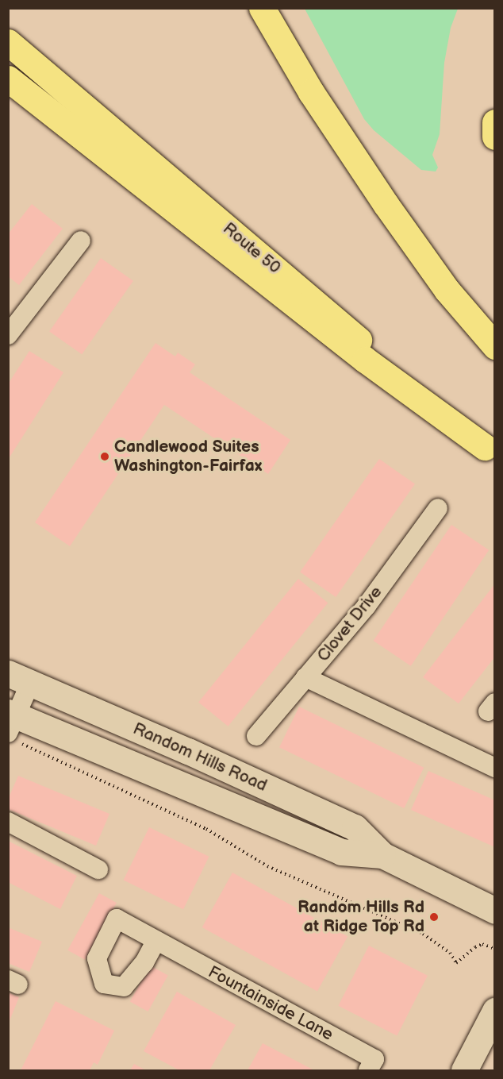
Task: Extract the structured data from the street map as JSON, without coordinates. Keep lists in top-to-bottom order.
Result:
{
  "streets": {
    "main road": ["Route 50"],
    "street": ["Clovet Drive", "Random Hills Road", "Fountainside Lane"]
  },
  "places": ["Candlewood Suites Washington-Fairfax", "Random Hills Rd at Ridge Top Rd"]
}
